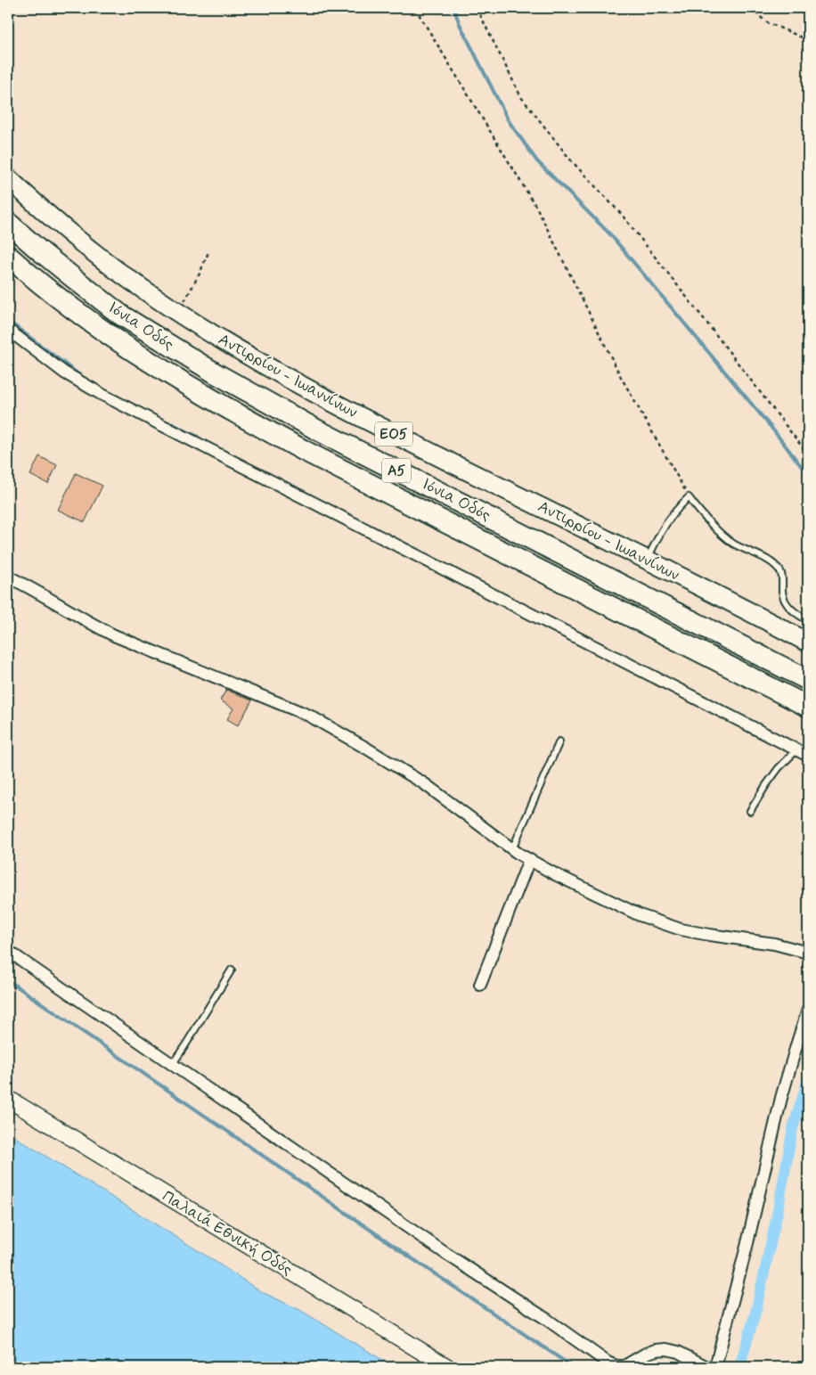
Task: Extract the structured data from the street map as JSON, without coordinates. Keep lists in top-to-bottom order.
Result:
{
  "streets": {
    "highway": ["Ιόνια Οδός", "Α5"],
    "main road": ["Αντιρρίου - Ιωαννίνων", "ΕΟ5", "Παλαιά Εθνική Οδός"]
  }
}
